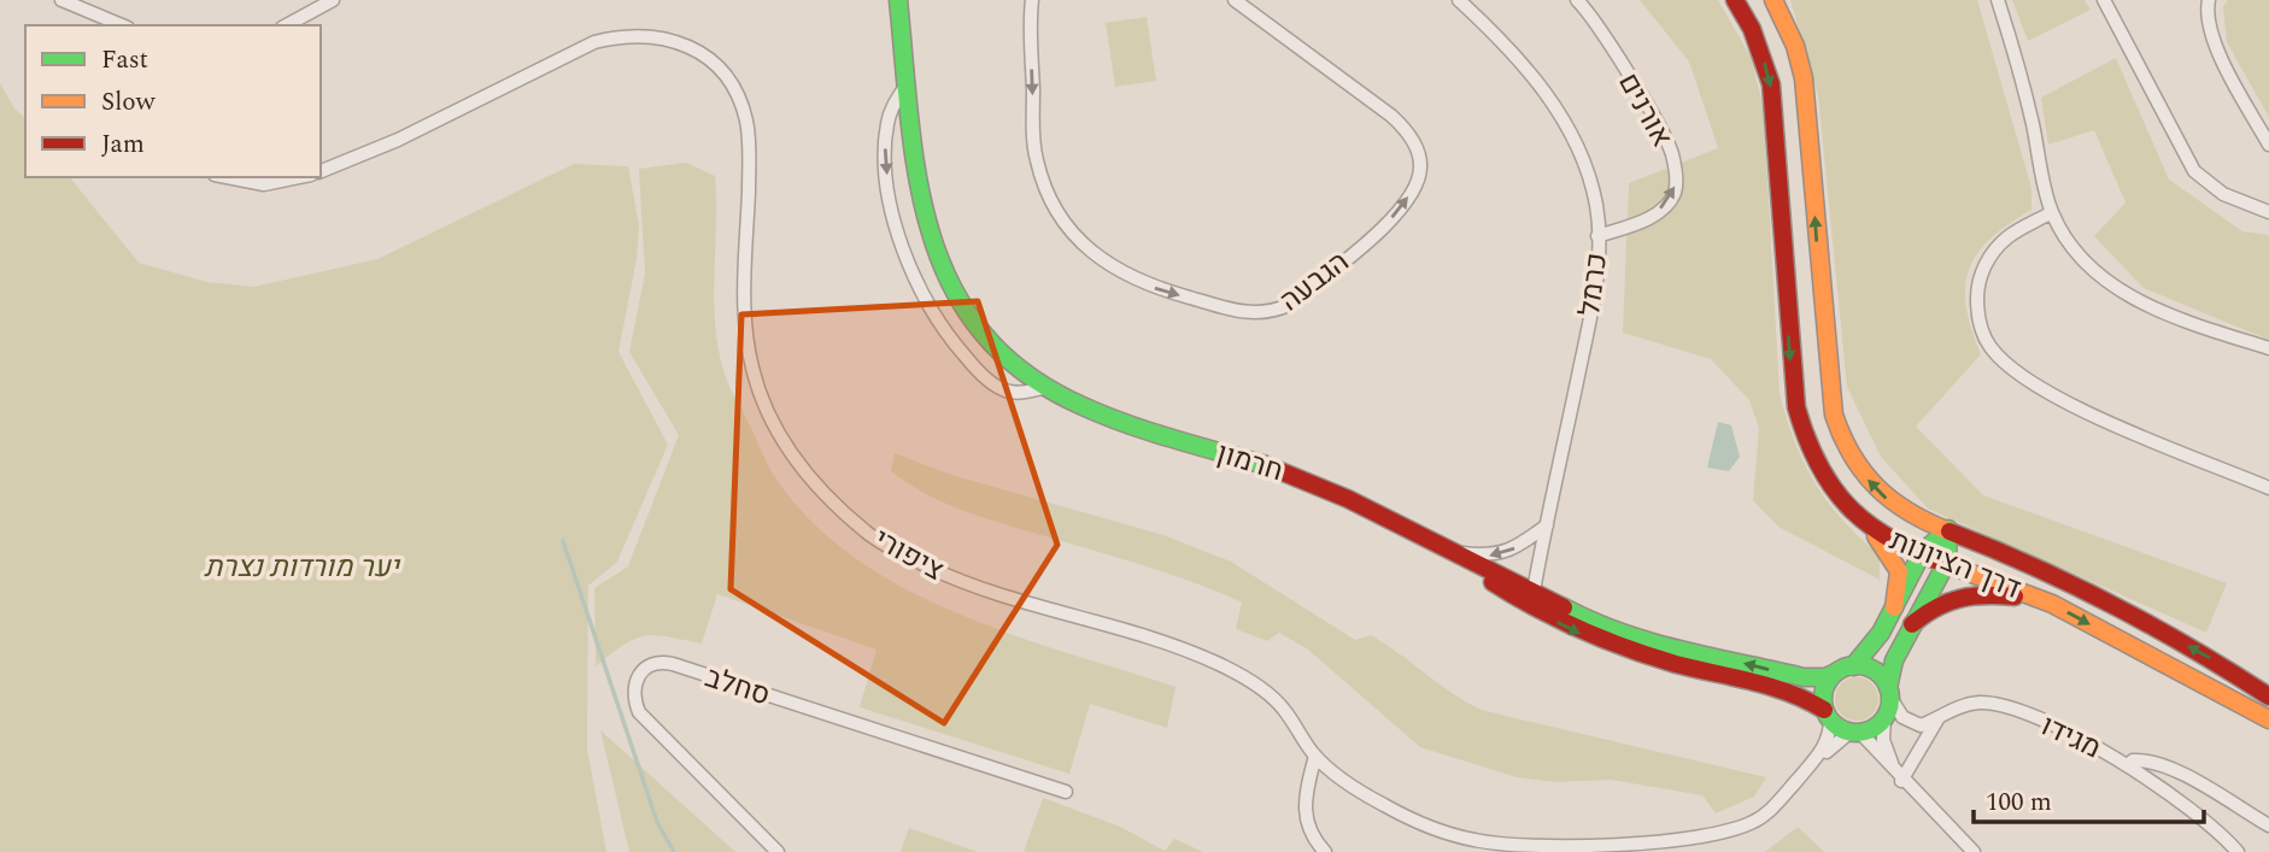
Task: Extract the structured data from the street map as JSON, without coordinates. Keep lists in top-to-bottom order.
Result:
{
  "streets": {
    "main road": ["חרמון", "דרך הציונות"],
    "street": [
      "אורנים",
      "הגבעה",
      "כרמל",
      "ציפורי",
      "סחלב",
      "מגידו"
    ]
  },
  "crossings": [
    ["אורנים", "כרמל"],
    ["כרמל", "חרמון"],
    ["חרמון", "ציפורי"]
  ],
  "parks": ["יער מורדות נצרת"],
  "legend": ["Fast", "Slow", "Jam"],
  "scale_bar": "100 m"
}
